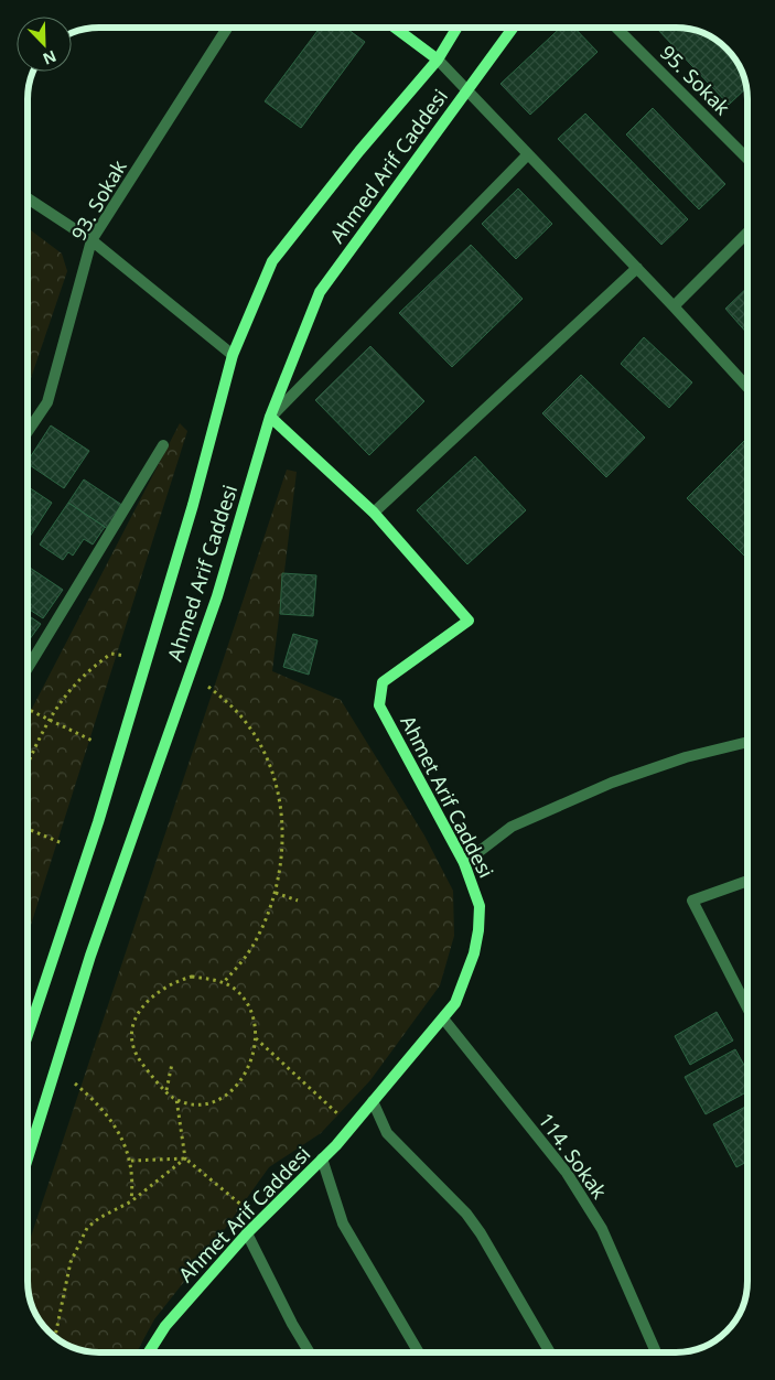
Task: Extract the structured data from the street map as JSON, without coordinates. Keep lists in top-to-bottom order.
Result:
{
  "streets": {
    "street": [
      "95. Sokak",
      "Ahmed Arif Caddesi",
      "93. Sokak",
      "Ahmet Arif Caddesi",
      "114. Sokak"
    ]
  },
  "crossings": [
    ["Ahmed Arif Caddesi", "Ahmet Arif Caddesi"],
    ["Ahmet Arif Caddesi", "114. Sokak"]
  ],
  "north": "bottom right"
}
